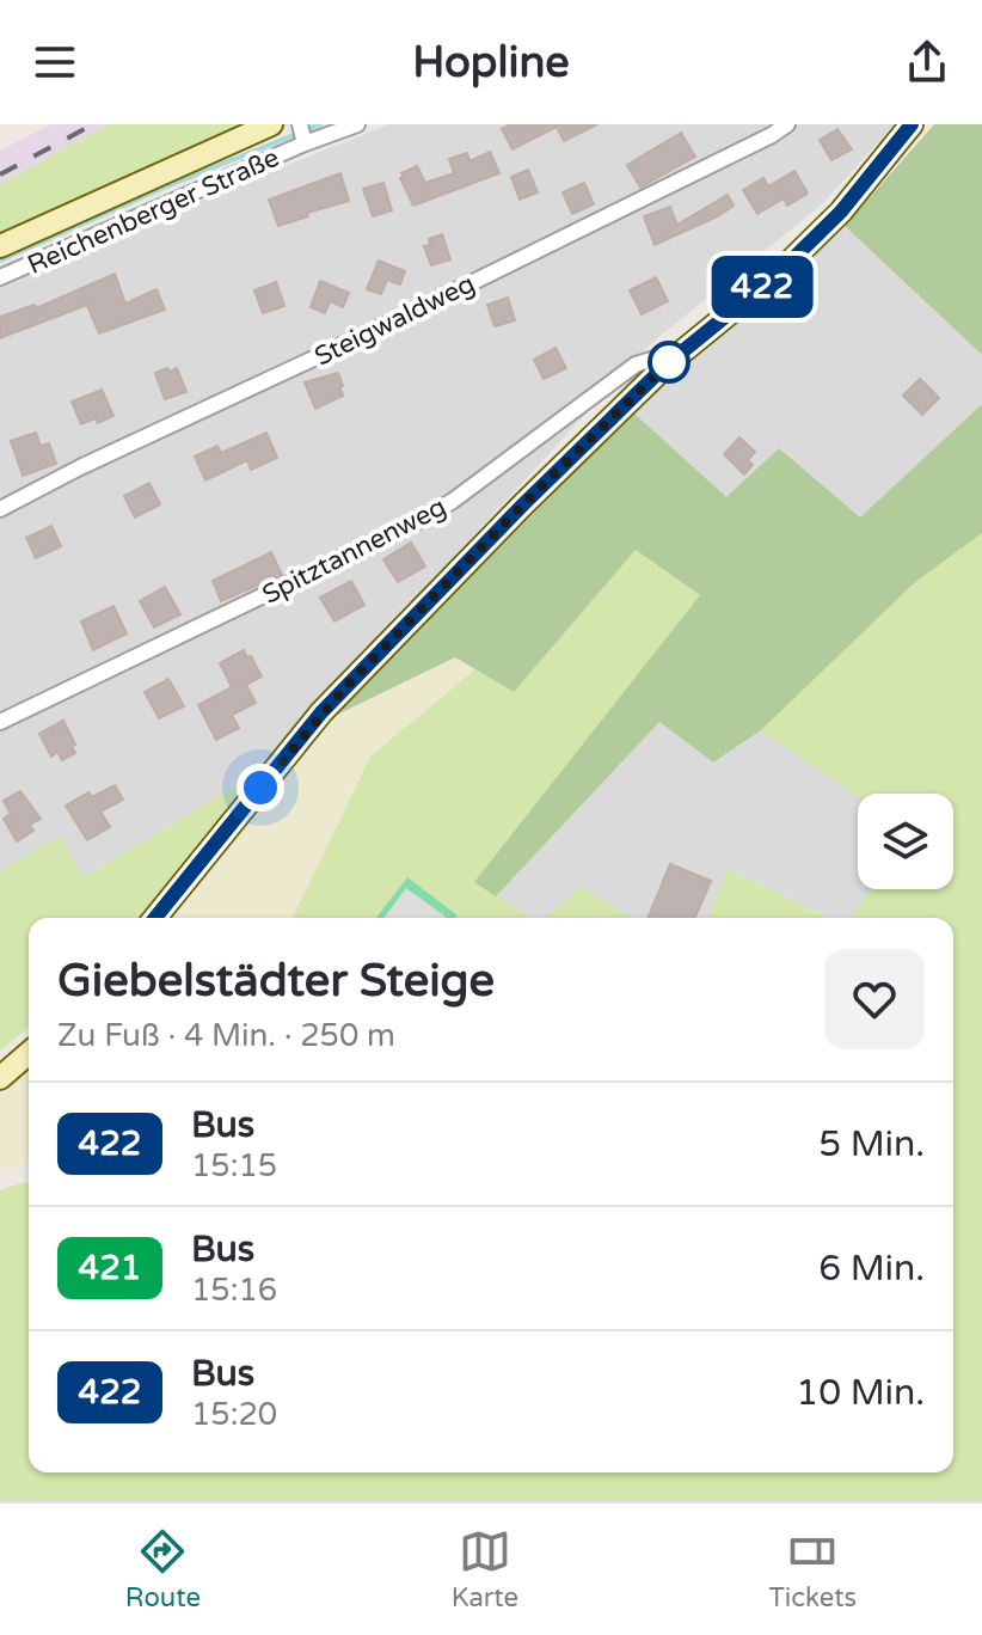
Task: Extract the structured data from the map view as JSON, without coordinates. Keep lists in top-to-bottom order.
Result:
{
  "streets": {
    "main road": ["Reichenberger Straße"],
    "street": ["Steigwaldweg", "Spitztannenweg"]
  },
  "lines": ["bus line 422"],
  "page": {
    "header": "Hopline",
    "on_map": "422",
    "heading": ["Giebelstädter Steige", "Zu Fuß · 4 Min. · 250 m"],
    "list": [
      {
        "mark": "422",
        "name": "Bus",
        "note": "15:15",
        "value": "5 Min."
      },
      {
        "mark": "421",
        "name": "Bus",
        "note": "15:16",
        "value": "6 Min."
      },
      {
        "mark": "422",
        "name": "Bus",
        "note": "15:20",
        "value": "10 Min."
      }
    ],
    "tabs": ["Route", "Karte", "Tickets"]
  }
}
